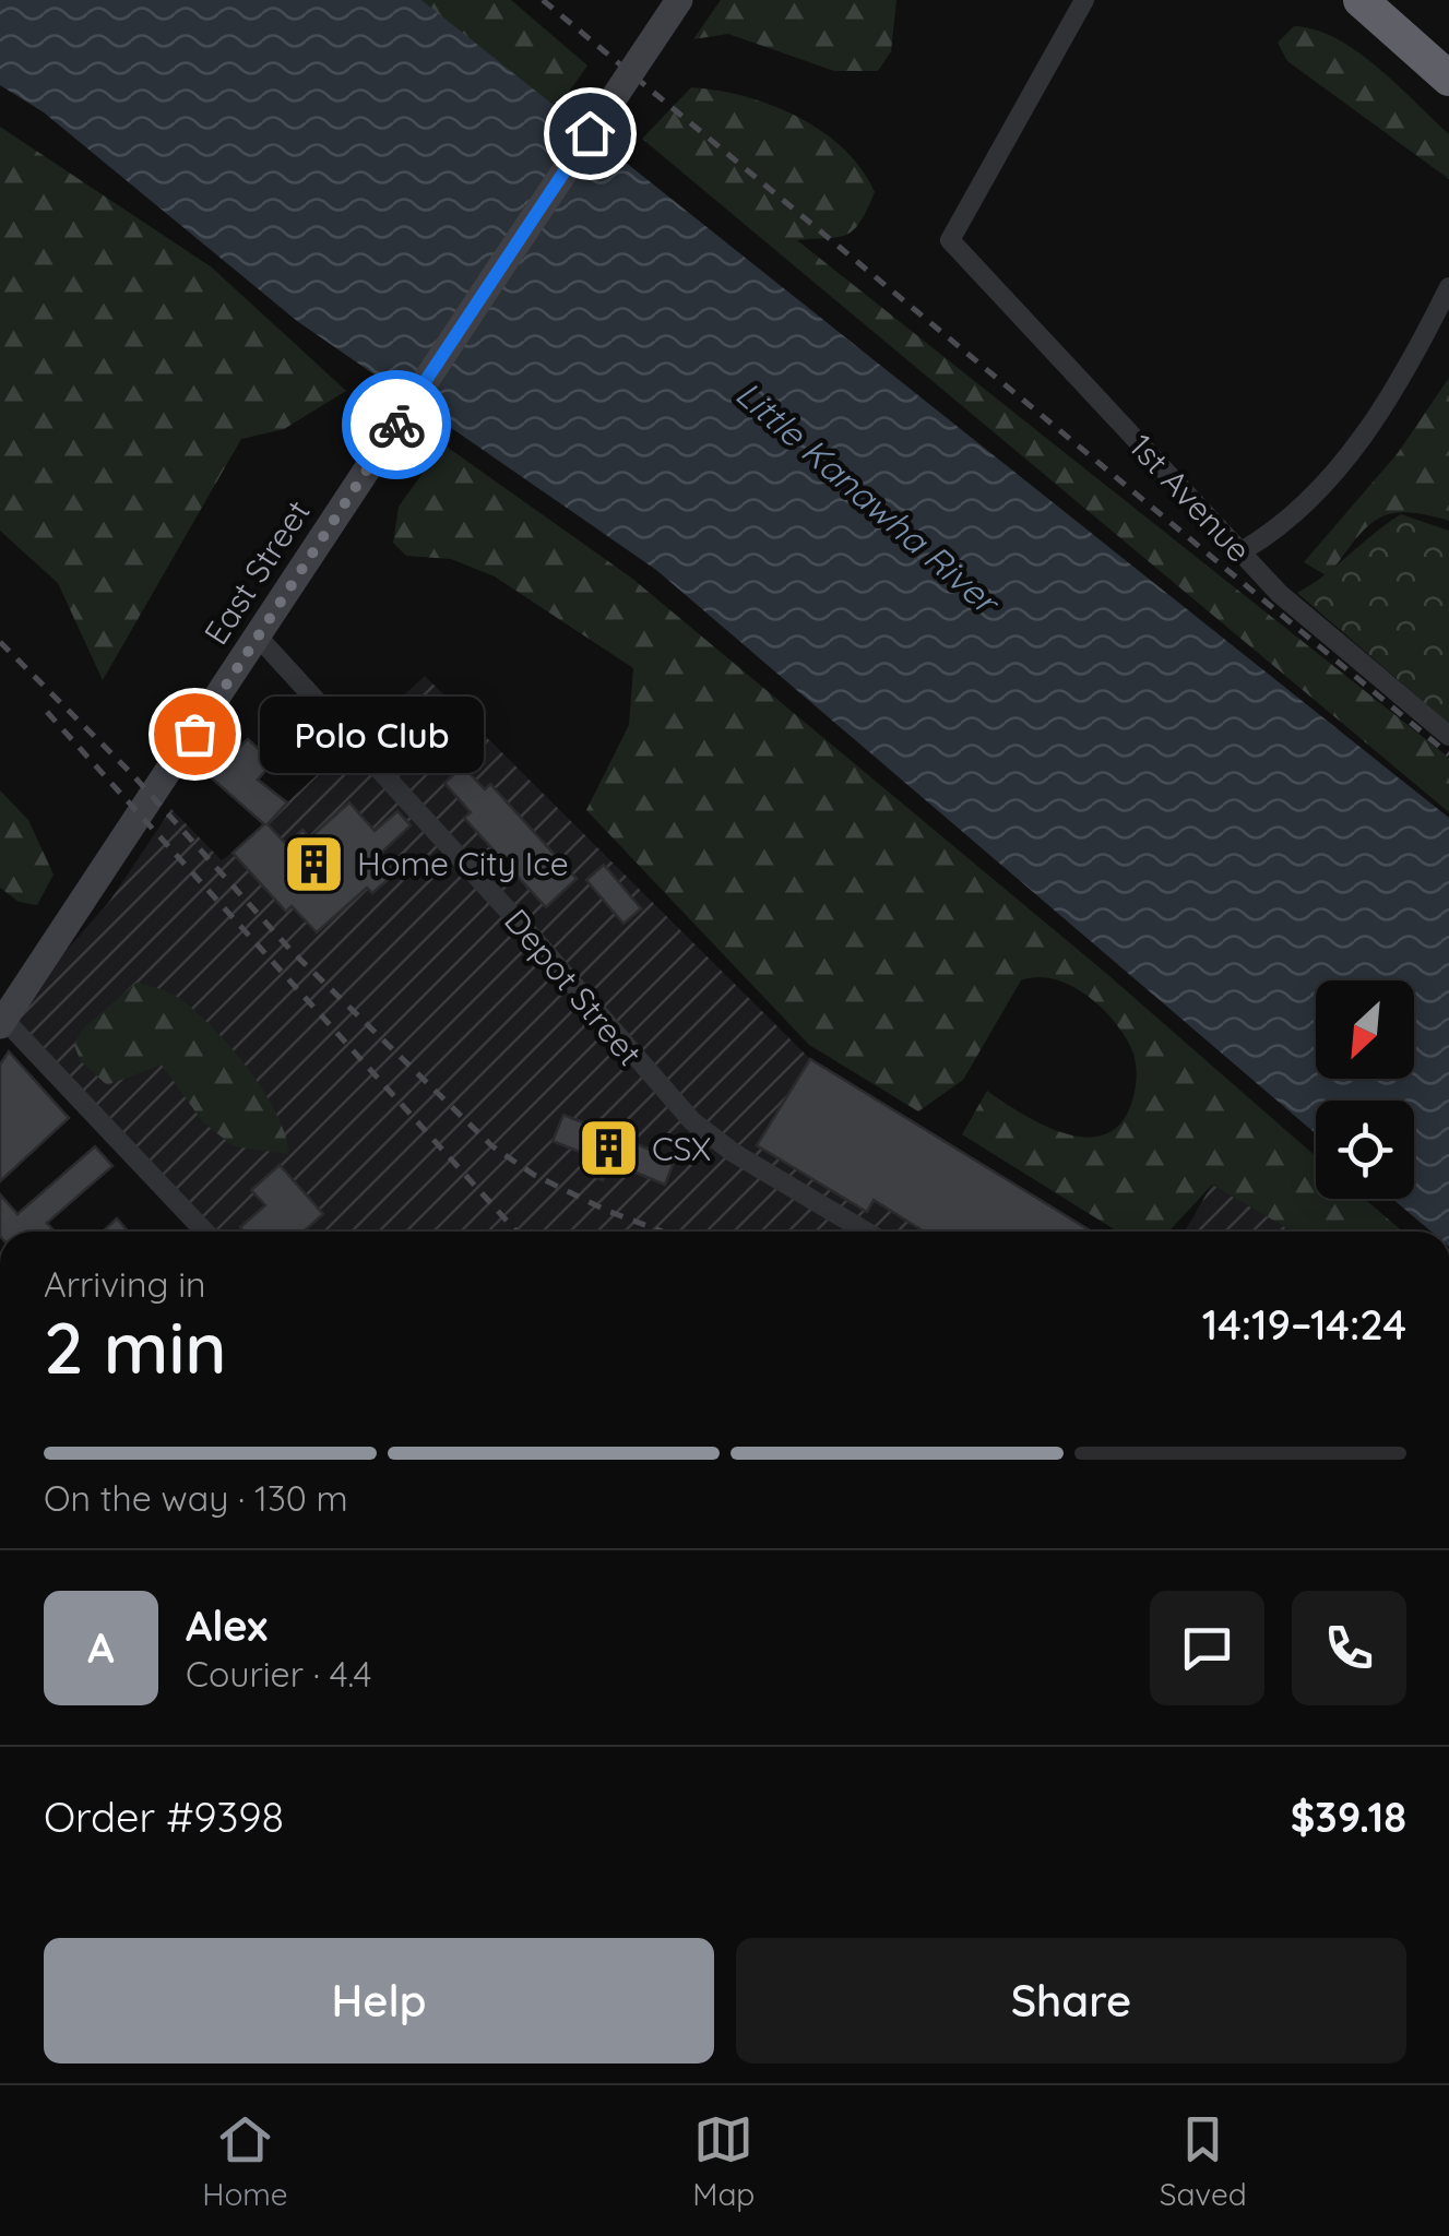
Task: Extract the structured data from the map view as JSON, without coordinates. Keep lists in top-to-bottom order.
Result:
{
  "streets": {
    "main road": ["East Street"],
    "street": ["1st Avenue", "Depot Street"]
  },
  "crossings": [
    ["East Street", "Depot Street"]
  ],
  "water": ["Little Kanawha River"],
  "places": {
    "other": ["Polo Club"],
    "building": ["Home City Ice", "CSX"]
  },
  "north": "bottom left",
  "page": {
    "bubble": "Polo Club",
    "heading": ["2 min", "Arriving in", "14:19–14:24"],
    "panel": [
      "Alex",
      "Courier · 4.4",
      "Order #9398",
      "$39.18"
    ],
    "bar": "On the way · 130 m",
    "round": "A",
    "buttons": ["Help", "Share"],
    "tabs": ["Home", "Map", "Saved"]
  }
}
